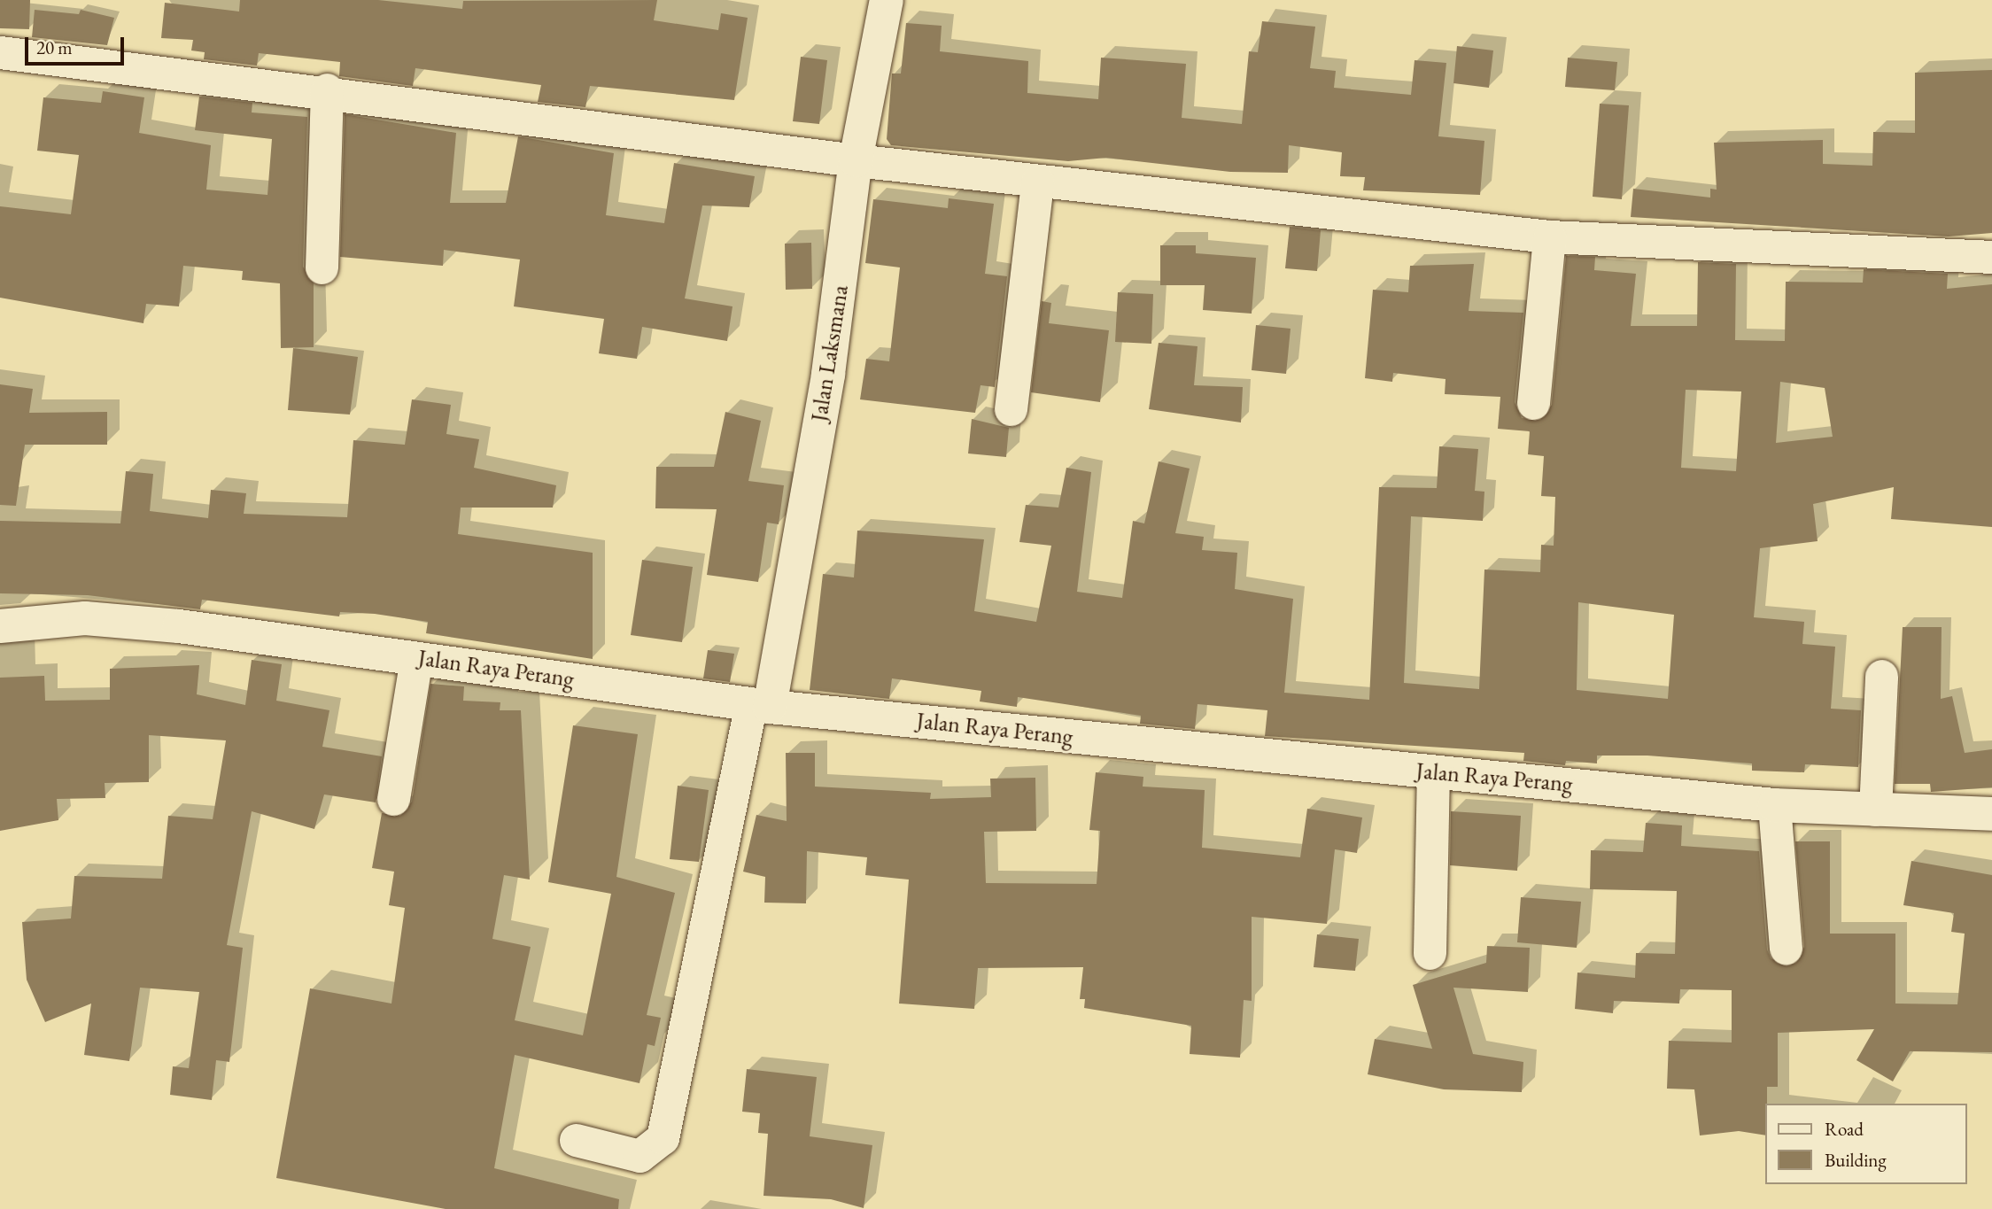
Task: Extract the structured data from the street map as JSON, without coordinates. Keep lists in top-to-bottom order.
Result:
{
  "streets": {
    "main road": ["Jalan Laksmana", "Jalan Raya Perang"]
  },
  "crossings": [
    ["Jalan Laksmana", "Jalan Raya Perang"]
  ],
  "legend": ["Road", "Building"],
  "scale_bar": "20 m"
}
